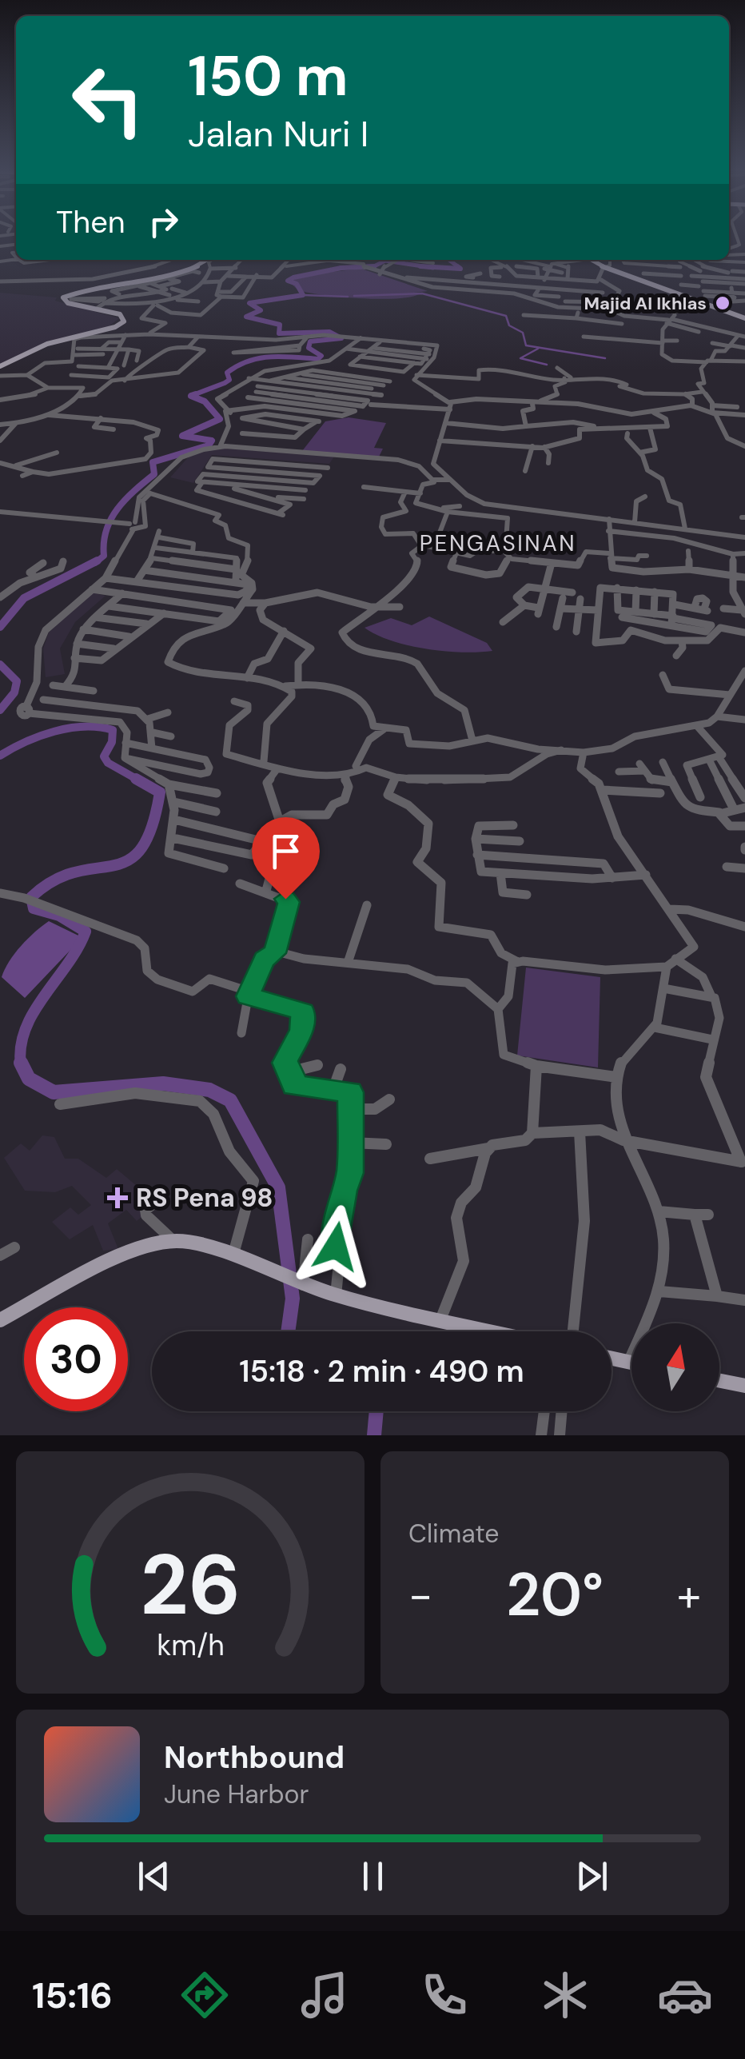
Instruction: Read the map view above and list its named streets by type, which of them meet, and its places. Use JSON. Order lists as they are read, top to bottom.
{
  "districts": ["PENGASINAN"],
  "places": {
    "other": ["Majid Al Ikhlas"],
    "health": ["RS Pena 98"]
  },
  "north": "top",
  "page": {
    "turn": ["150 m", "Jalan Nuri I"],
    "then": "Then",
    "limit": "30",
    "trip": "15:18 · 2 min · 490 m",
    "tile": "Climate",
    "heat": ["−", "20°", "+"],
    "song": ["Northbound", "June Harbor"],
    "tabs": "15:16",
    "gauge": ["26", "km/h"]
  }
}
